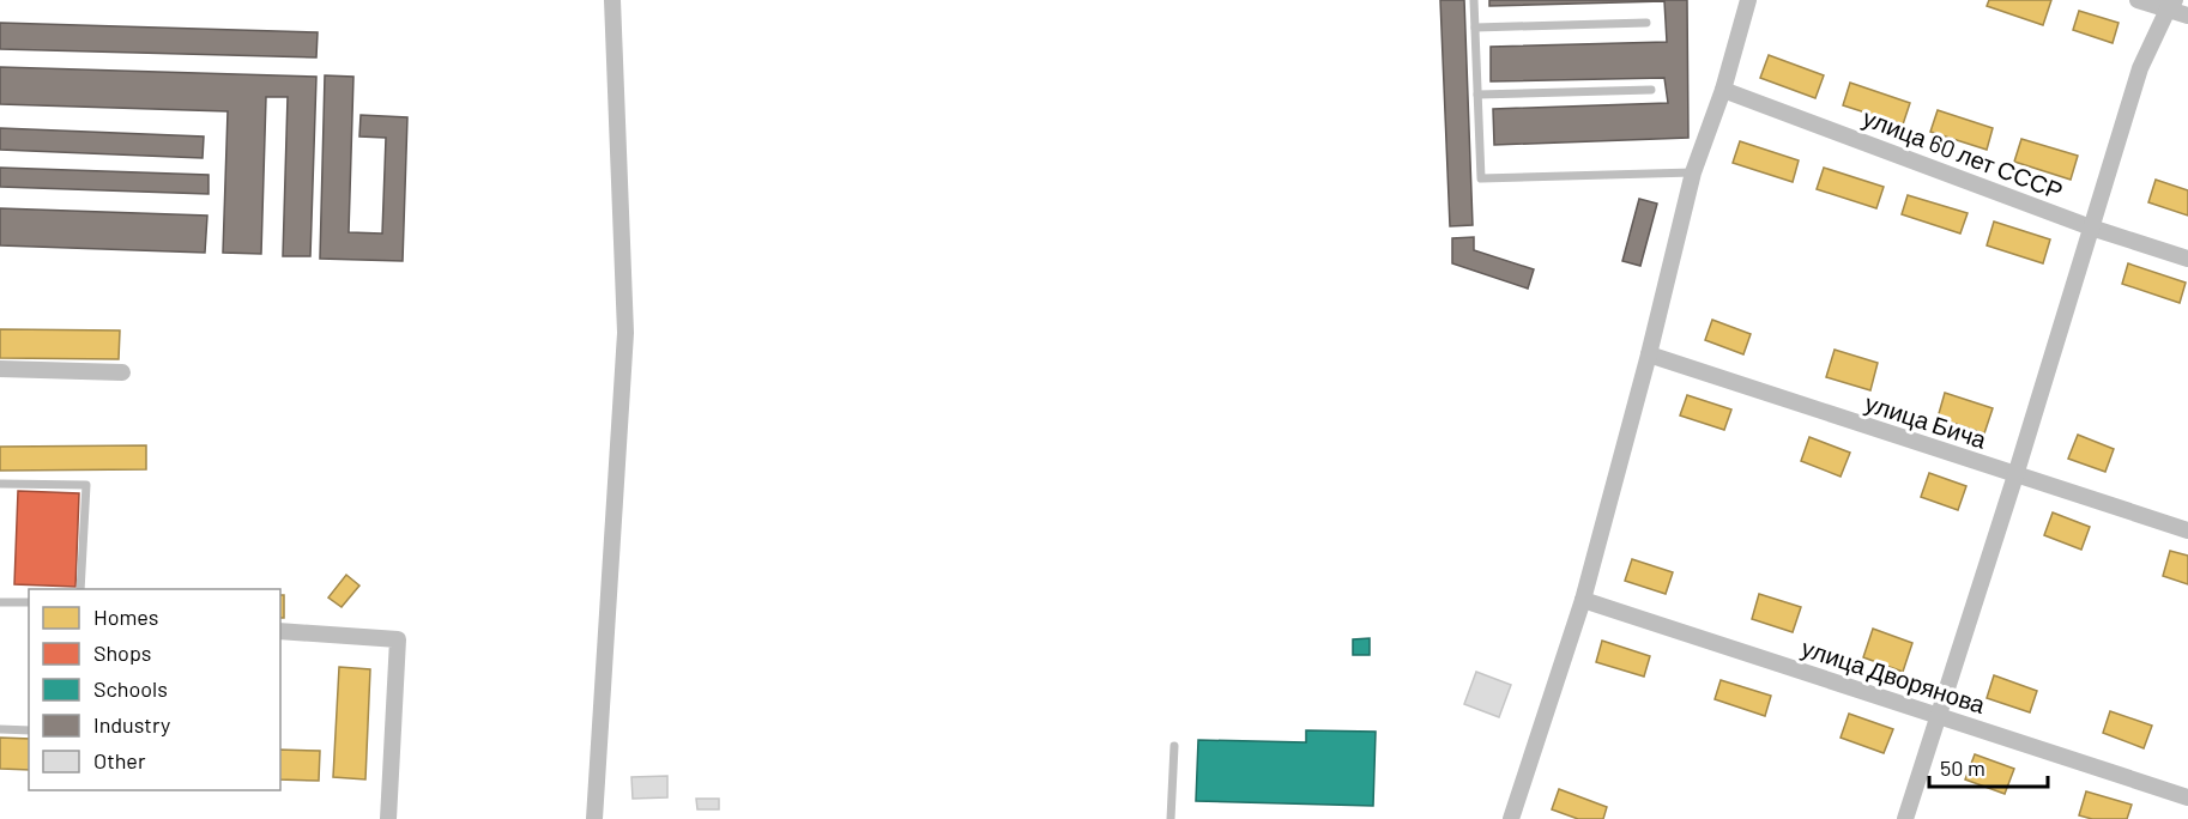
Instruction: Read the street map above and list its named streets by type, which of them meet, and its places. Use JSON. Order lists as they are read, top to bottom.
{
  "streets": {
    "street": ["улица 60 лет СССР", "улица Бича", "улица Дворянова"]
  },
  "legend": [
    "Homes",
    "Shops",
    "Schools",
    "Industry",
    "Other"
  ],
  "scale_bar": "50 m"
}
